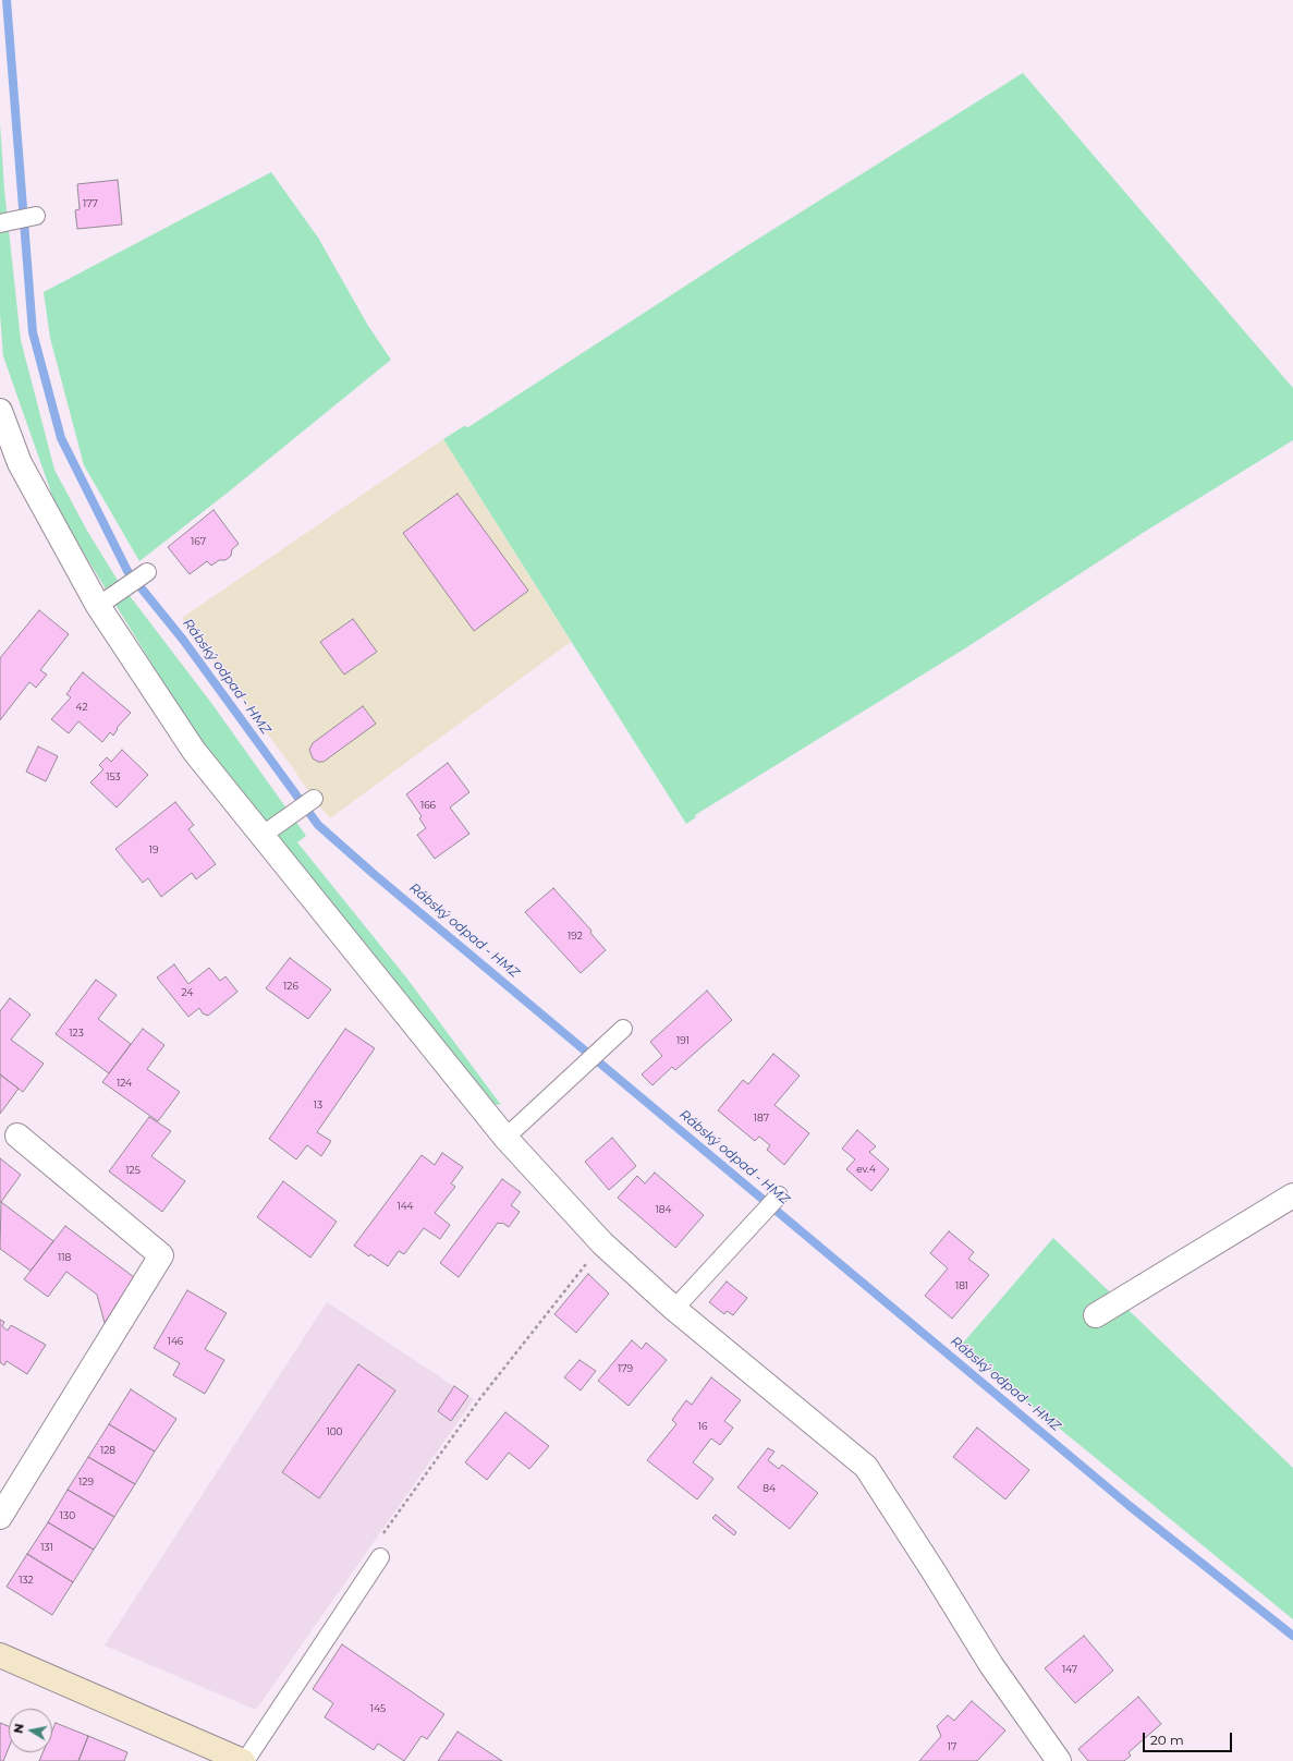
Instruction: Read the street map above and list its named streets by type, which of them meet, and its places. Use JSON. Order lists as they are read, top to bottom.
{
  "water": ["Rábský odpad - HMZ"],
  "house_numbers": [
    "177",
    "167",
    "42",
    "153",
    "166",
    "19",
    "192",
    "126",
    "24",
    "123",
    "191",
    "124",
    "13",
    "187",
    "ev.4",
    "125",
    "144",
    "184",
    "118",
    "181",
    "146",
    "179",
    "16",
    "100",
    "128",
    "129",
    "84",
    "130",
    "131",
    "132",
    "147",
    "145",
    "17"
  ],
  "scale_bar": "20 m",
  "north": "left"
}
